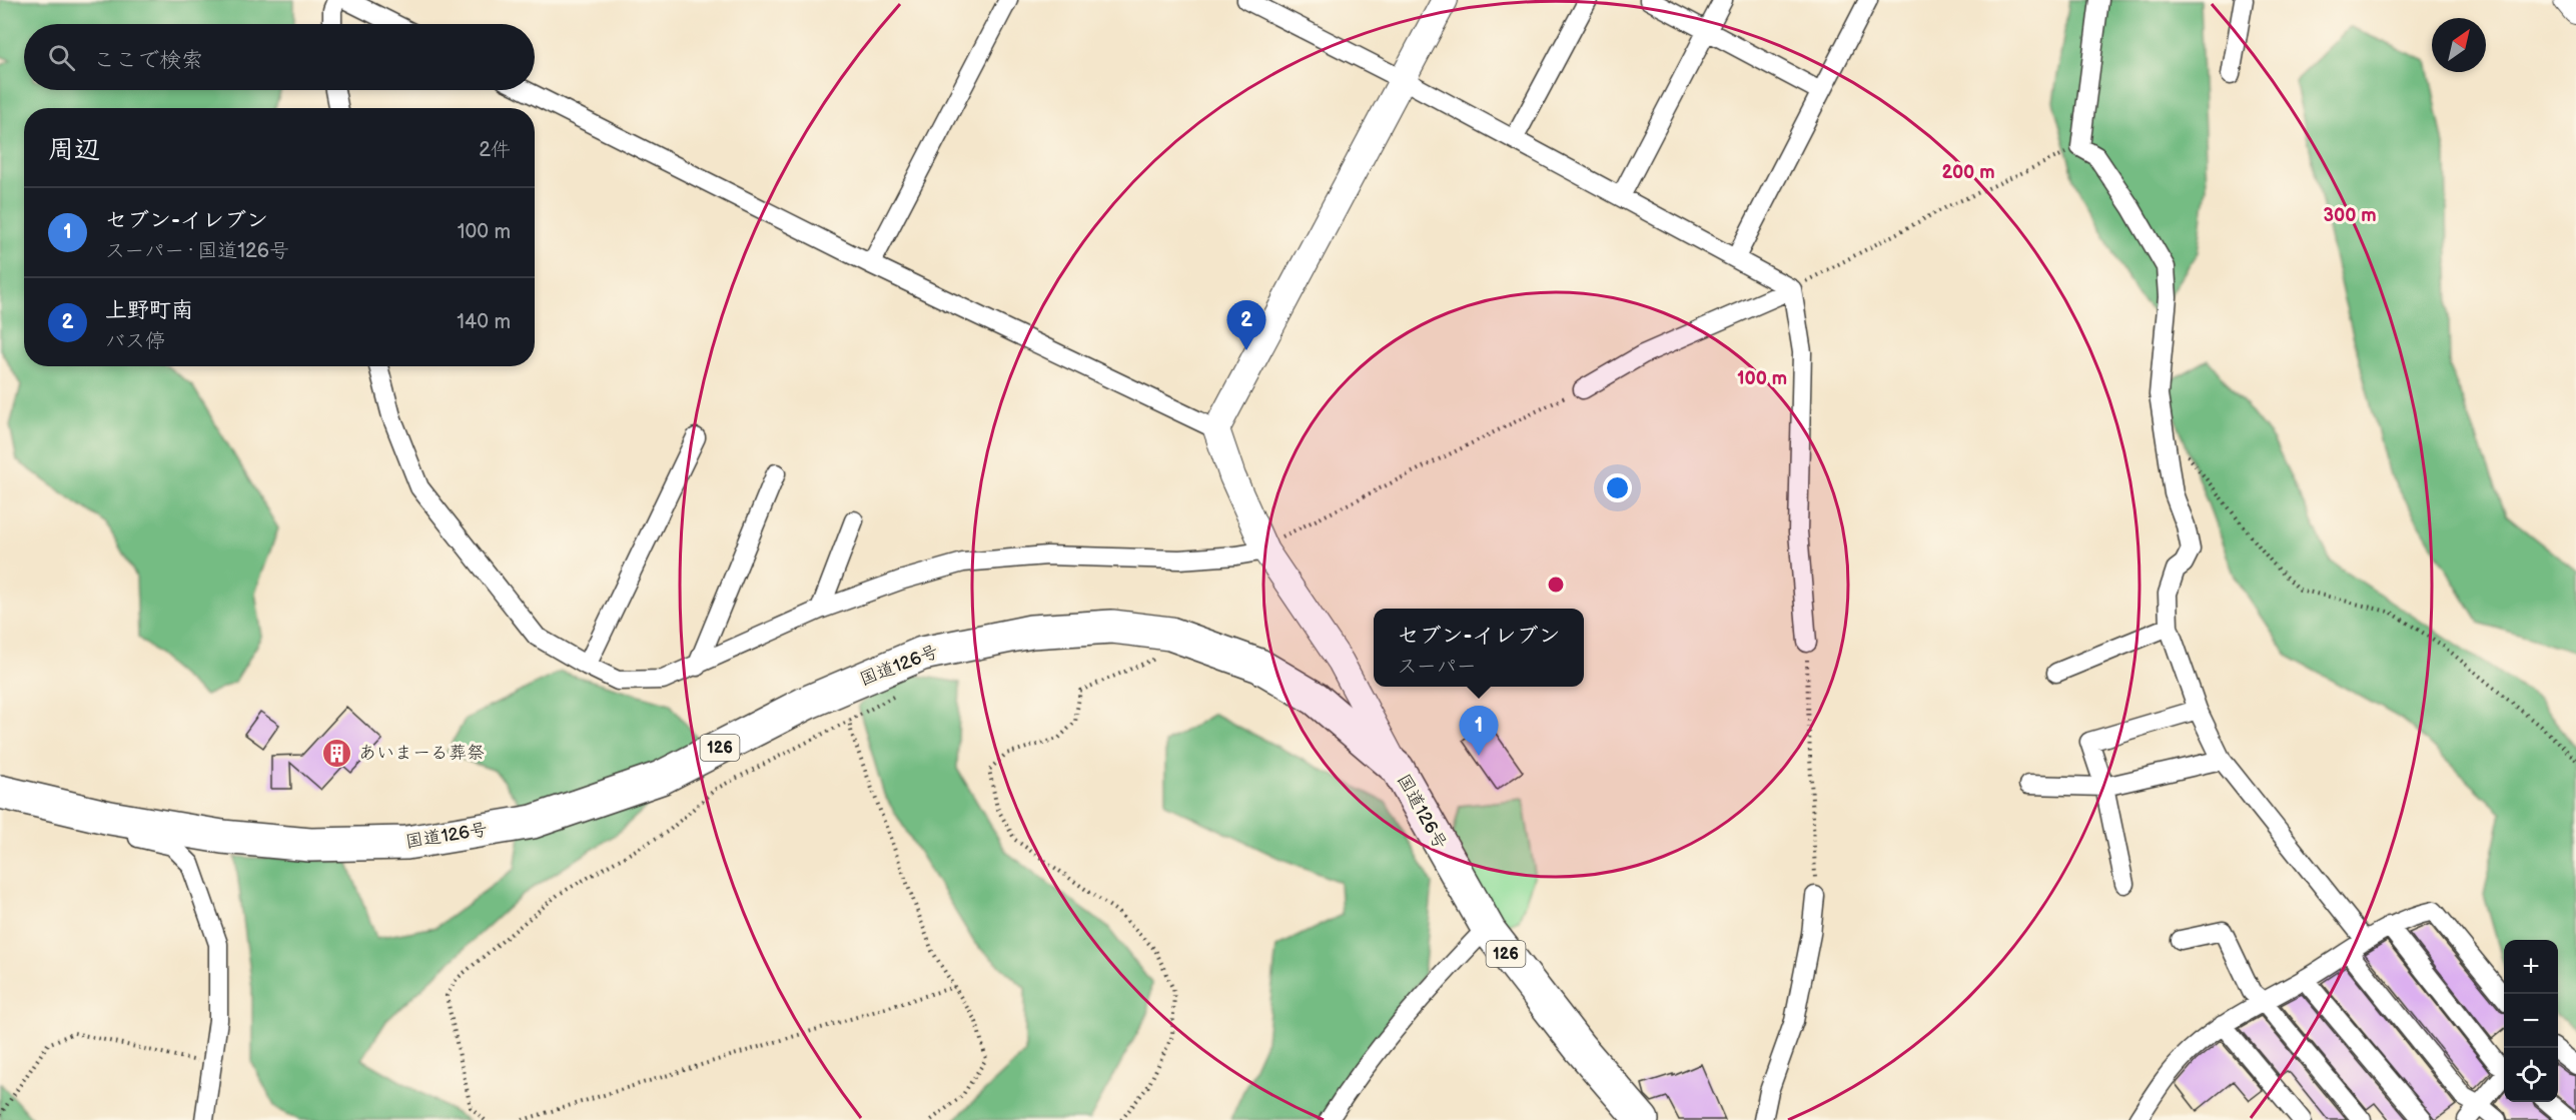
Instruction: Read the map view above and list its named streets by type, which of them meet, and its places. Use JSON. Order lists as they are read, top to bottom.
{
  "streets": {
    "highway": ["国道126号", "126"]
  },
  "places": {
    "building": ["あいまーる葬祭"]
  },
  "north": "top right",
  "page": {
    "search": "ここで検索",
    "heading": ["周辺", "2件"],
    "list": [
      {
        "mark": "1",
        "name": "セブン-イレブン",
        "note": "スーパー · 国道126号",
        "value": "100 m"
      },
      {
        "mark": "2",
        "name": "上野町南",
        "note": "バス停",
        "value": "140 m"
      }
    ],
    "pins": ["2", "1"],
    "popup": ["セブン-イレブン", "スーパー"],
    "map_buttons": ["+", "−"]
  },
  "rings": ["200 m", "300 m", "100 m"]
}
